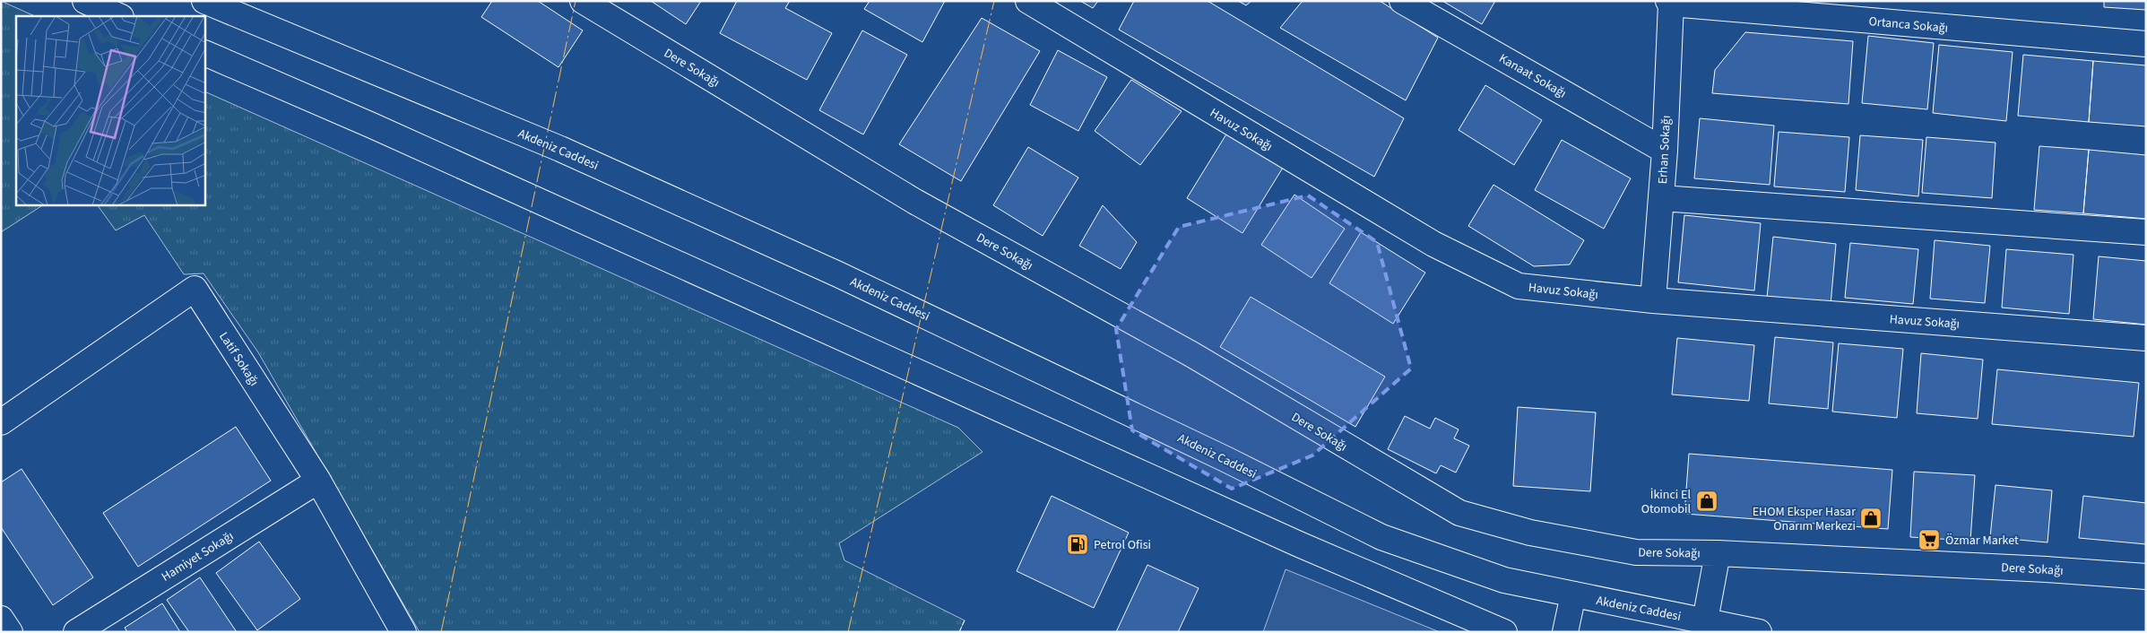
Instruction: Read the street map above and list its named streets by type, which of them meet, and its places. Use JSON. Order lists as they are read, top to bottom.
{
  "streets": {
    "street": [
      "Ortanca Sokağı",
      "Dere Sokağı",
      "Kanaat Sokağı",
      "Havuz Sokağı",
      "Akdeniz Caddesi",
      "Erhan Sokağı",
      "Latif Sokağı",
      "Hamiyet Sokağı"
    ]
  },
  "crossings": [
    ["Ortanca Sokağı", "Erhan Sokağı"],
    ["Kanaat Sokağı", "Erhan Sokağı"],
    ["Havuz Sokağı", "Erhan Sokağı"],
    ["Latif Sokağı", "Hamiyet Sokağı"]
  ],
  "places": {
    "shop": ["İkinci El Otomobil", "EHOM Eksper Hasar Onarım Merkezi"],
    "supermarket": ["Özmar Market"],
    "fuel station": ["Petrol Ofisi"]
  }
}
